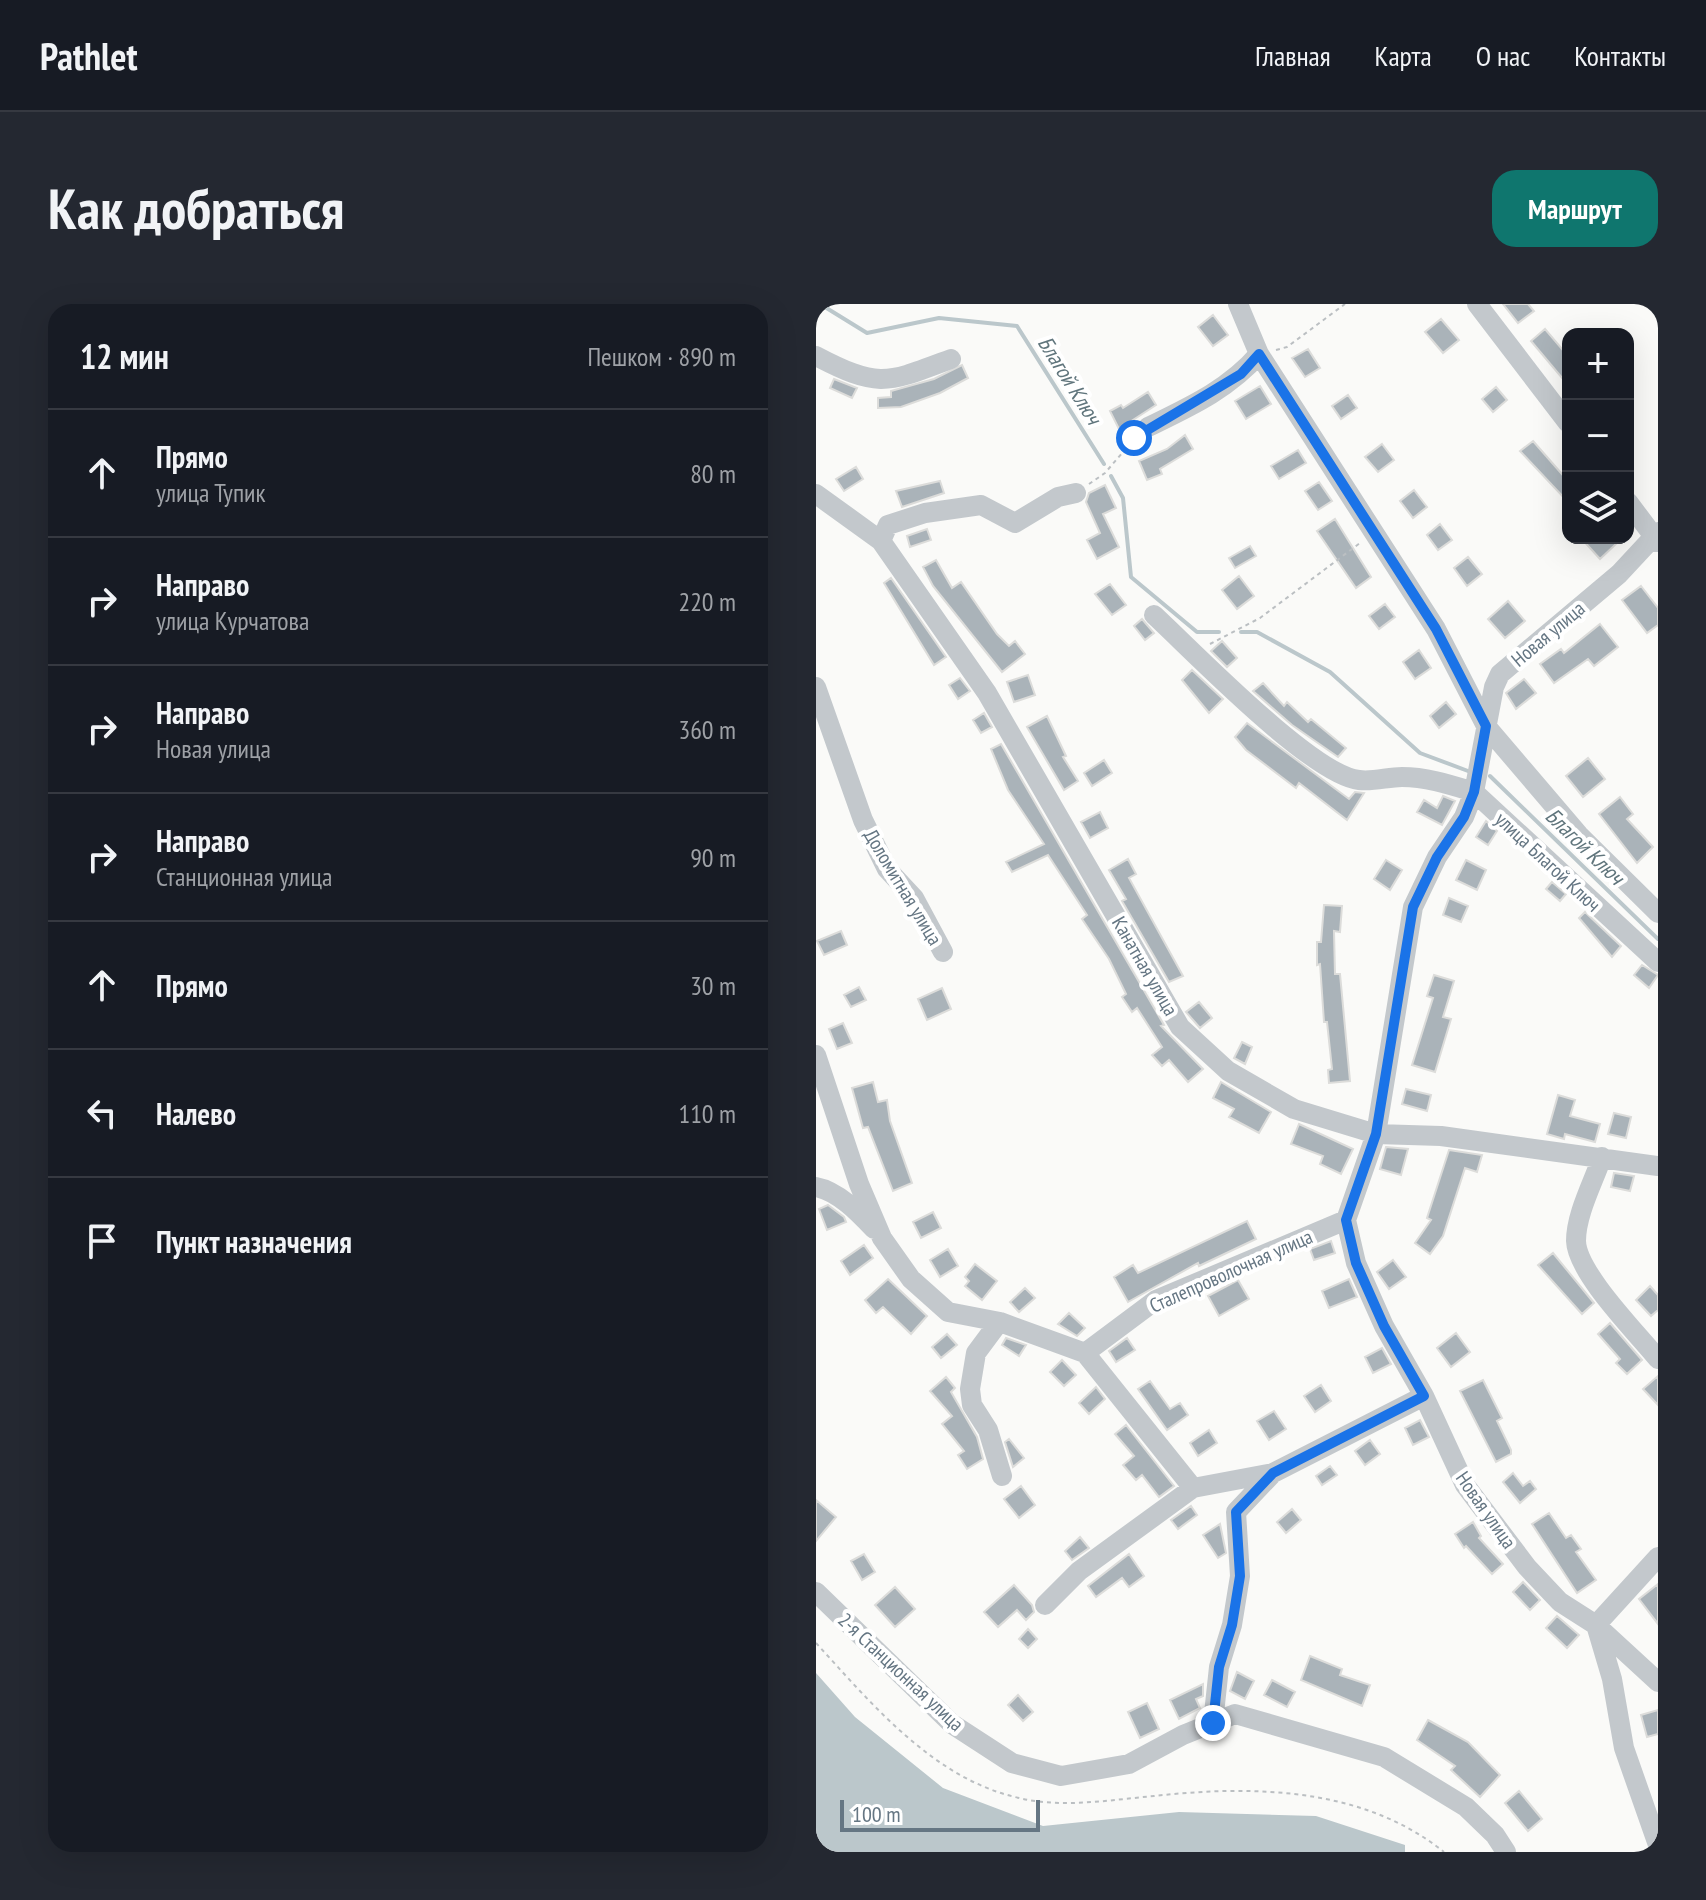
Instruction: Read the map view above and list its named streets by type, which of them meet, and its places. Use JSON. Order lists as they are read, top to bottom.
{
  "streets": {
    "street": [
      "Новая улица",
      "улица Благой Ключ",
      "Доломитная улица",
      "Канатная улица",
      "Сталепроволочная улица",
      "2-я Станционная улица"
    ]
  },
  "crossings": [
    ["Новая улица", "улица Благой Ключ"],
    ["Новая улица", "Канатная улица"],
    ["Новая улица", "Сталепроволочная улица"]
  ],
  "water": ["Благой Ключ"],
  "scale_bar": "100 m",
  "page": {
    "header": "Pathlet",
    "nav": [
      "Главная",
      "Карта",
      "О нас",
      "Контакты"
    ],
    "buttons": "Маршрут",
    "title": "Как добраться",
    "heading": ["12 мин", "Пешком · 890 m"],
    "map_buttons": ["+", "−"],
    "list": [
      ["Прямо", "улица Тупик", "80 m"],
      ["Направо", "улица Курчатова", "220 m"],
      ["Направо", "Новая улица", "360 m"],
      ["Направо", "Станционная улица", "90 m"],
      ["Прямо", "30 m"],
      ["Налево", "110 m"],
      "Пункт назначения"
    ],
    "scale": "100 m"
  }
}
